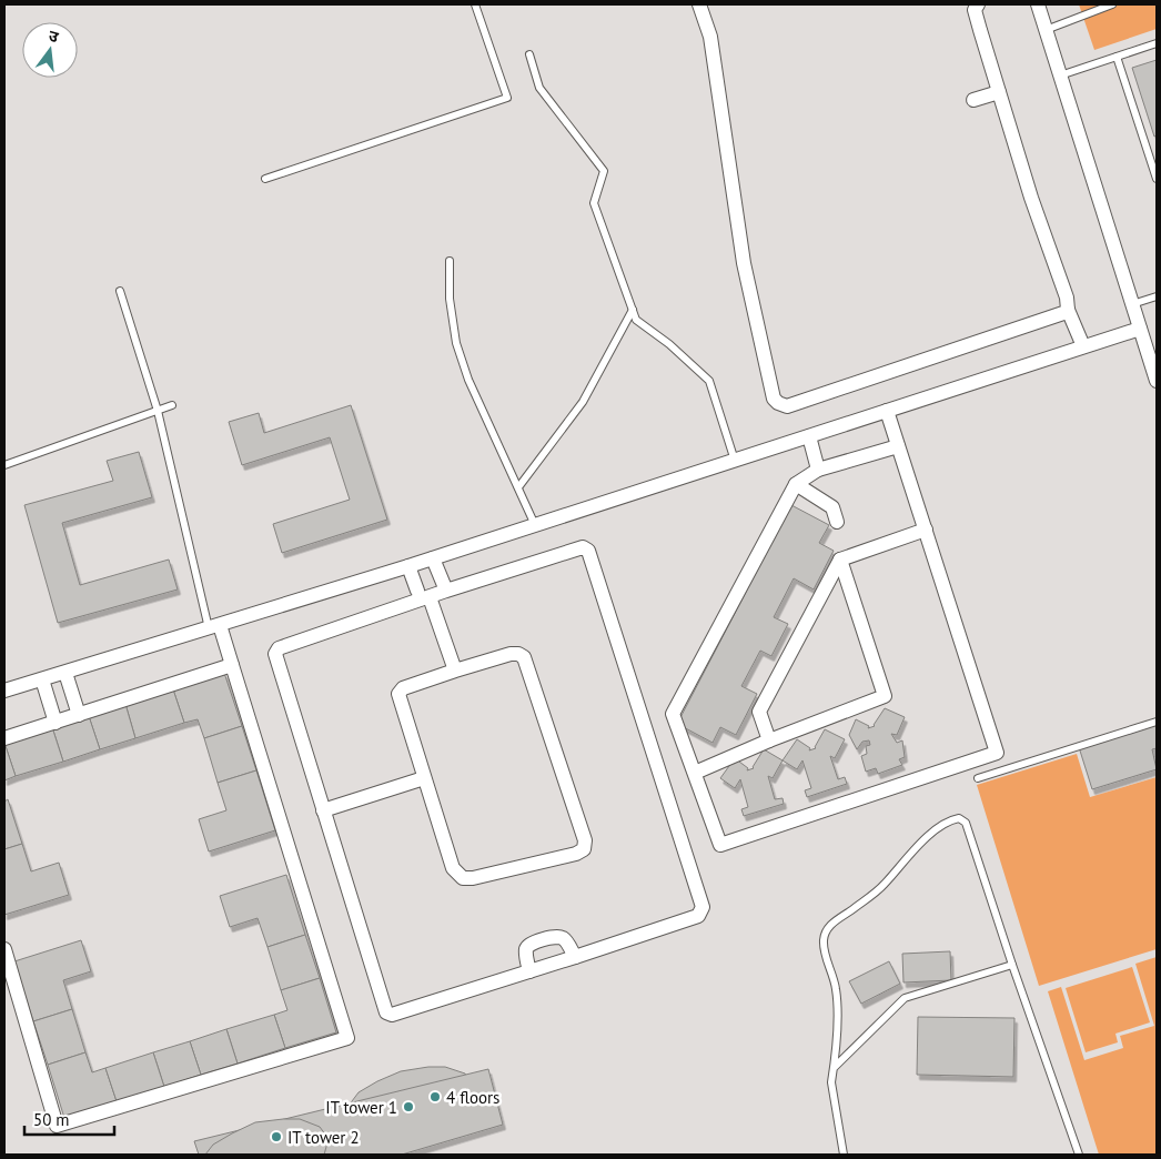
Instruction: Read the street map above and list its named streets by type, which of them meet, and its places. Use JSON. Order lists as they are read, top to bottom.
{
  "places": ["4 floors", "IT tower 1", "IT tower 2"],
  "scale_bar": "50 m",
  "north": "top"
}
